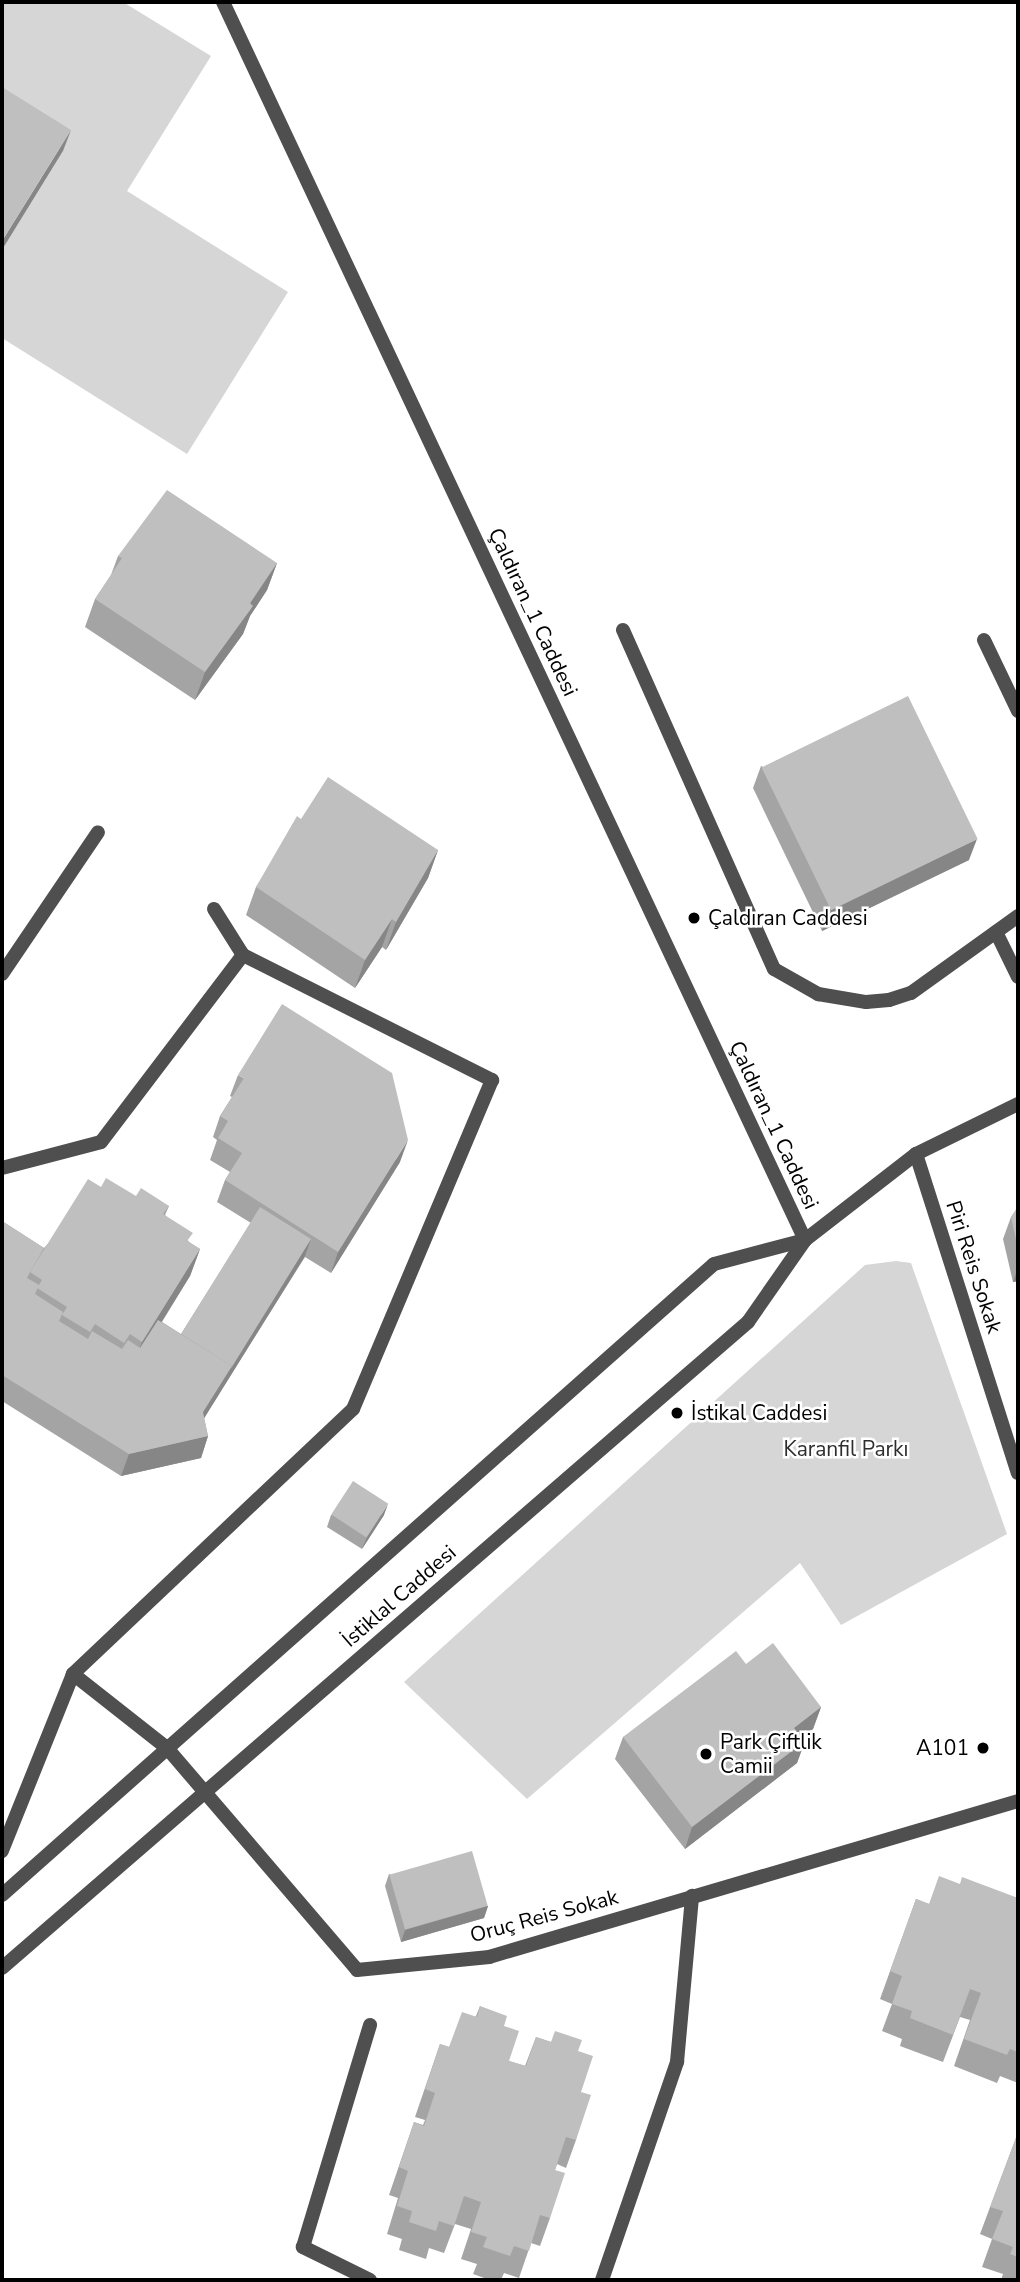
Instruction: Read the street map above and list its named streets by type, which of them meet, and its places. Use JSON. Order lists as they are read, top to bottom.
{
  "streets": {
    "street": [
      "Çaldıran_1 Caddesi",
      "Piri Reis Sokak",
      "İstiklal Caddesi",
      "Oruç Reis Sokak"
    ]
  },
  "crossings": [
    ["Çaldıran_1 Caddesi", "İstiklal Caddesi"],
    ["Piri Reis Sokak", "İstiklal Caddesi"],
    ["İstiklal Caddesi", "Oruç Reis Sokak"]
  ],
  "parks": ["Karanfil Parkı"],
  "places": [
    "Çaldıran Caddesi",
    "İstikal Caddesi",
    "A101",
    "Park Çiftlik Camii"
  ]
}
